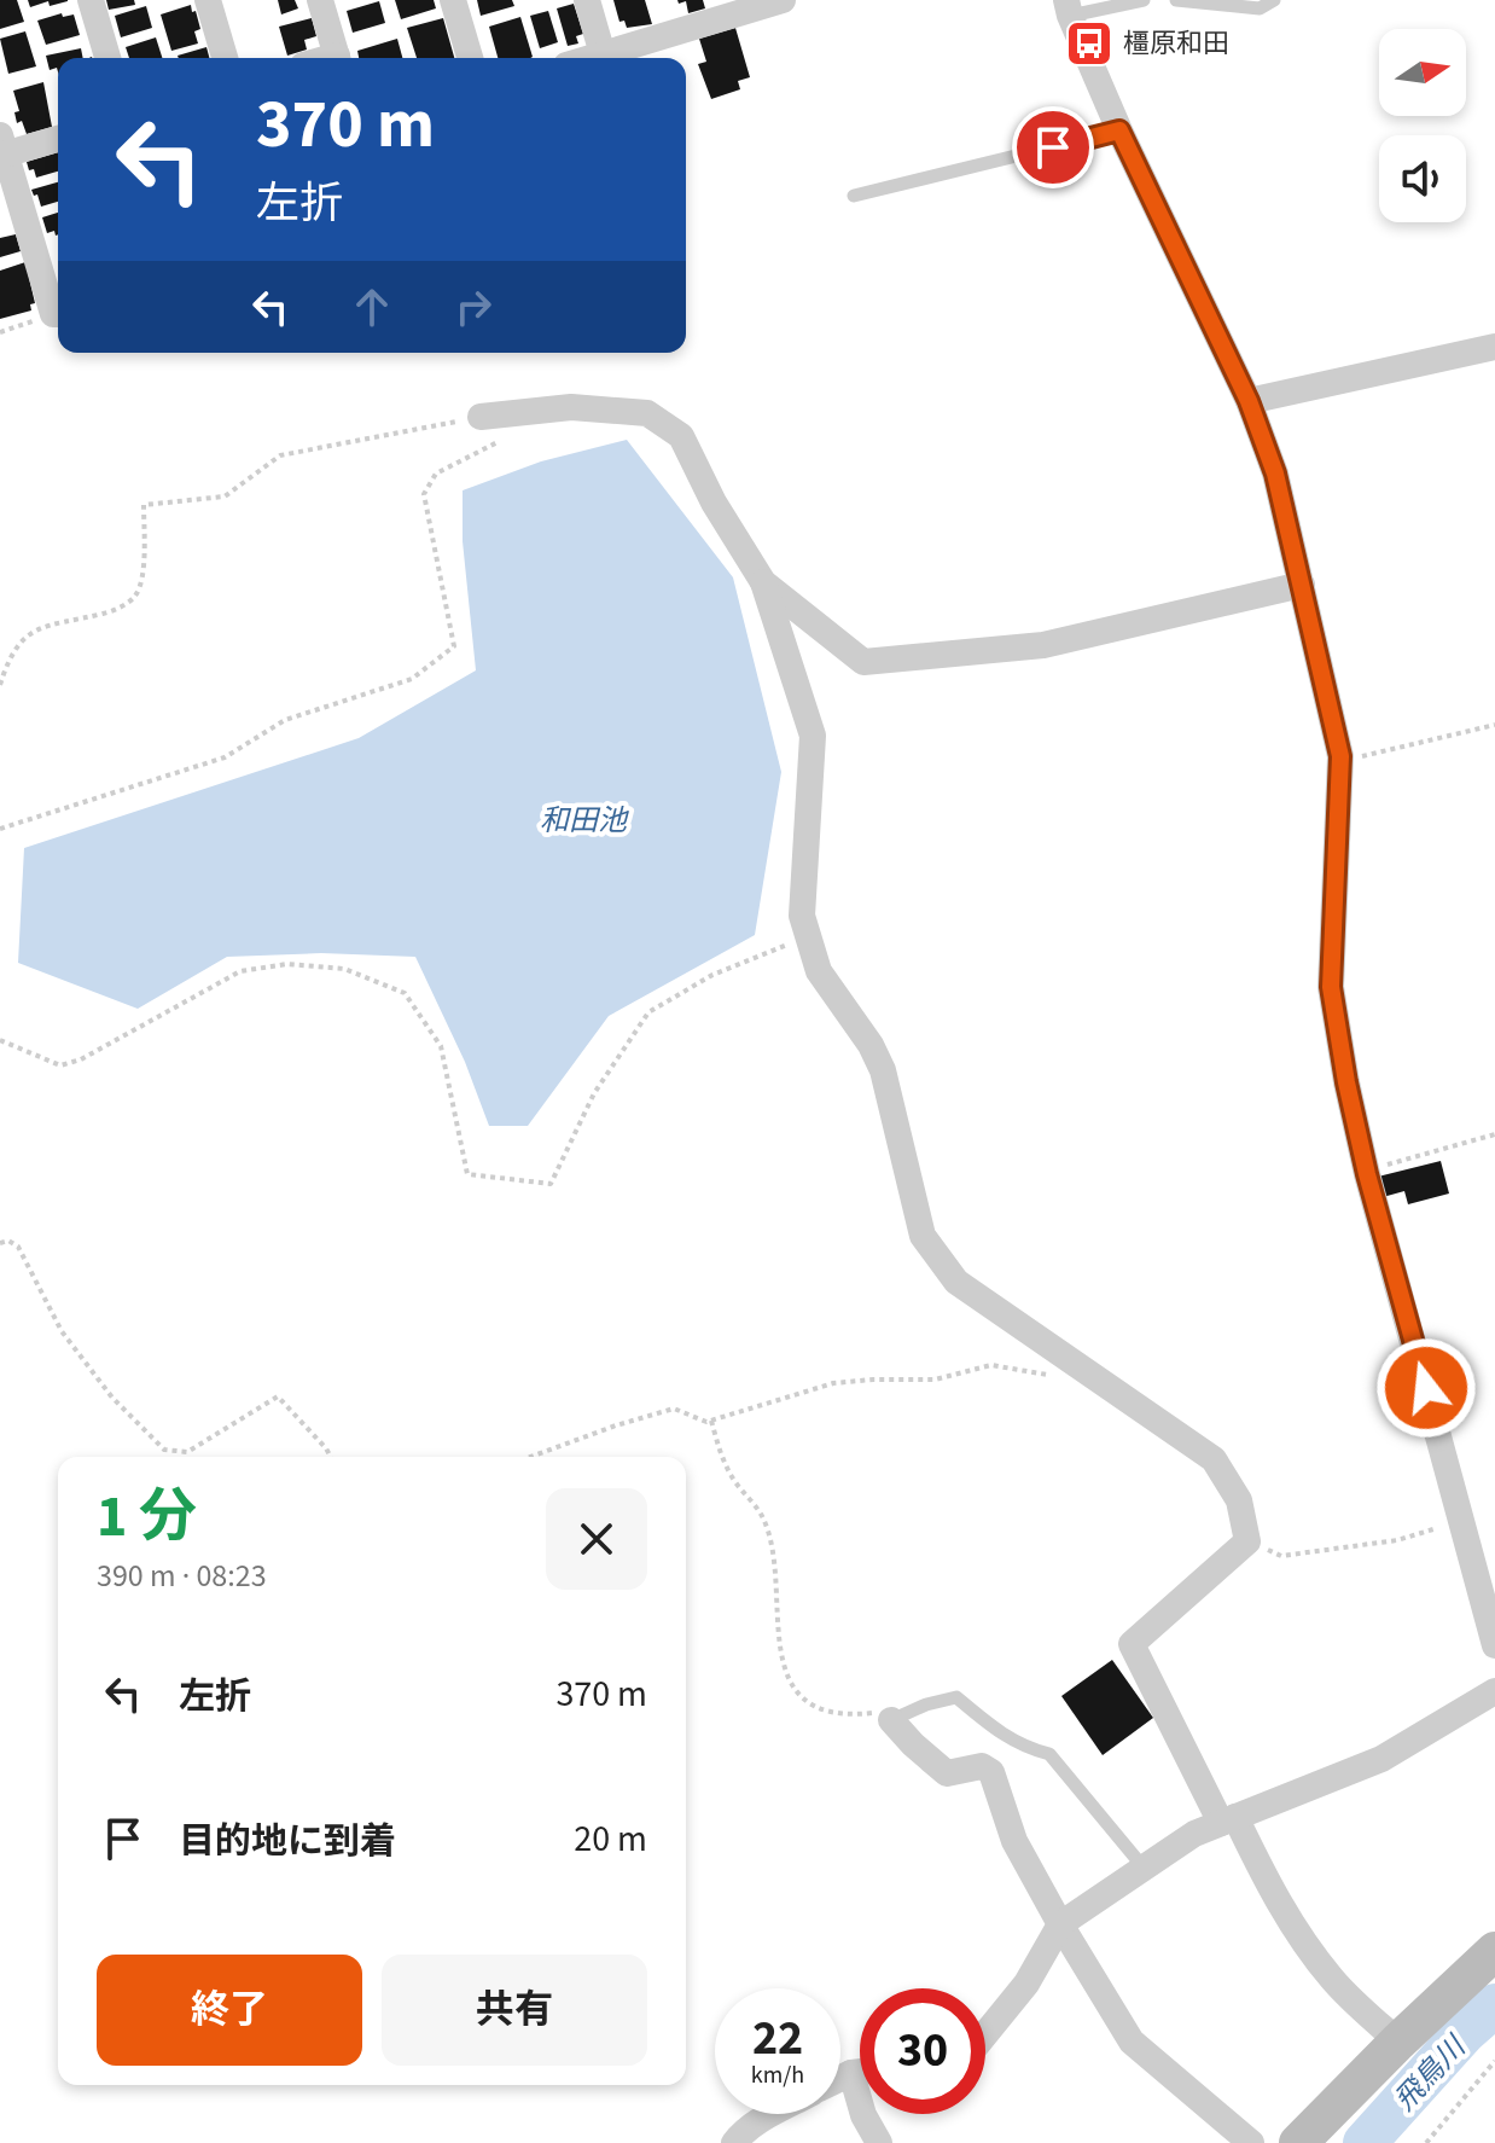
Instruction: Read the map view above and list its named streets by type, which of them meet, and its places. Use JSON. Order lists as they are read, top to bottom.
{
  "water": ["和田池", "飛鳥川"],
  "places": {
    "bus stop": ["橿原和田"]
  },
  "north": "right",
  "page": {
    "turn": ["370 m", "左折"],
    "heading": ["1 分", "390 m · 08:23"],
    "list": [
      {
        "name": "左折",
        "value": "370 m"
      },
      {
        "name": "目的地に到着",
        "value": "20 m"
      }
    ],
    "buttons": ["終了", "共有"],
    "speed": "22 km/h",
    "limit": "30"
  }
}
